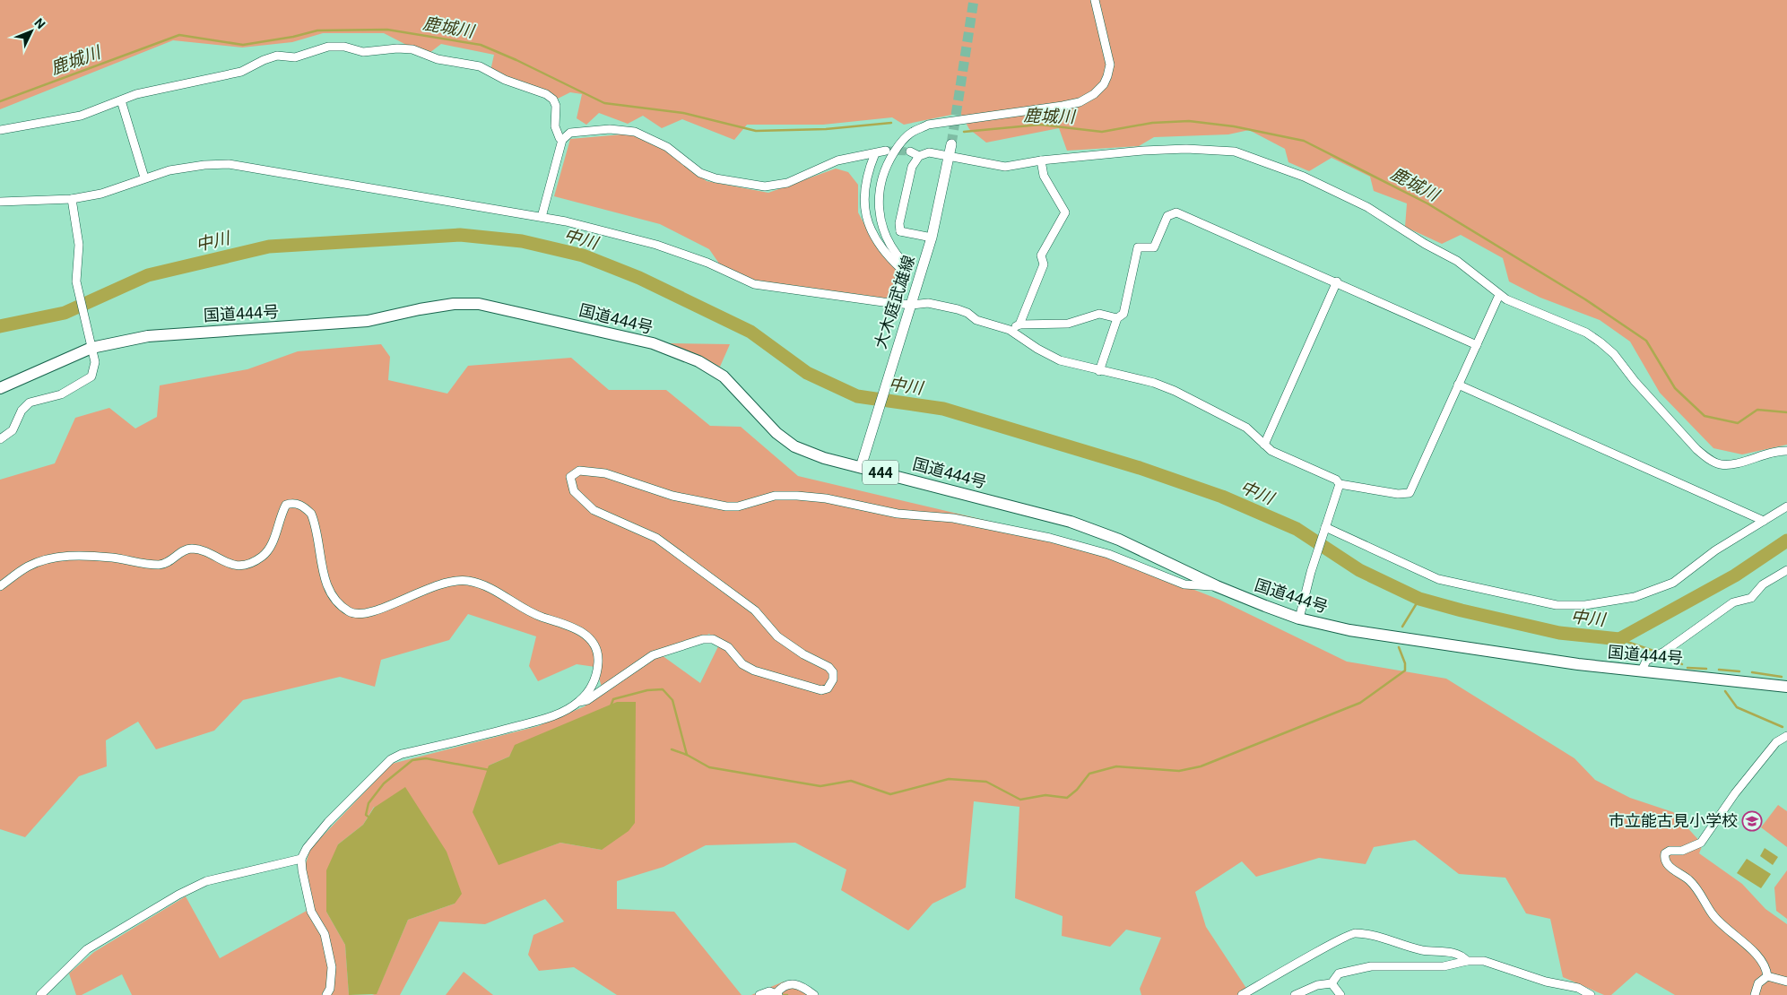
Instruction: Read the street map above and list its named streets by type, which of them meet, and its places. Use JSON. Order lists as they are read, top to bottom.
{
  "streets": {
    "highway": ["国道444号", "444"],
    "main road": ["大木庭武雄線"]
  },
  "crossings": [
    ["大木庭武雄線", "国道444号"]
  ],
  "water": ["鹿城川", "中川"],
  "places": {
    "school or university": ["市立能古見小学校"]
  },
  "north": "top right"
}
